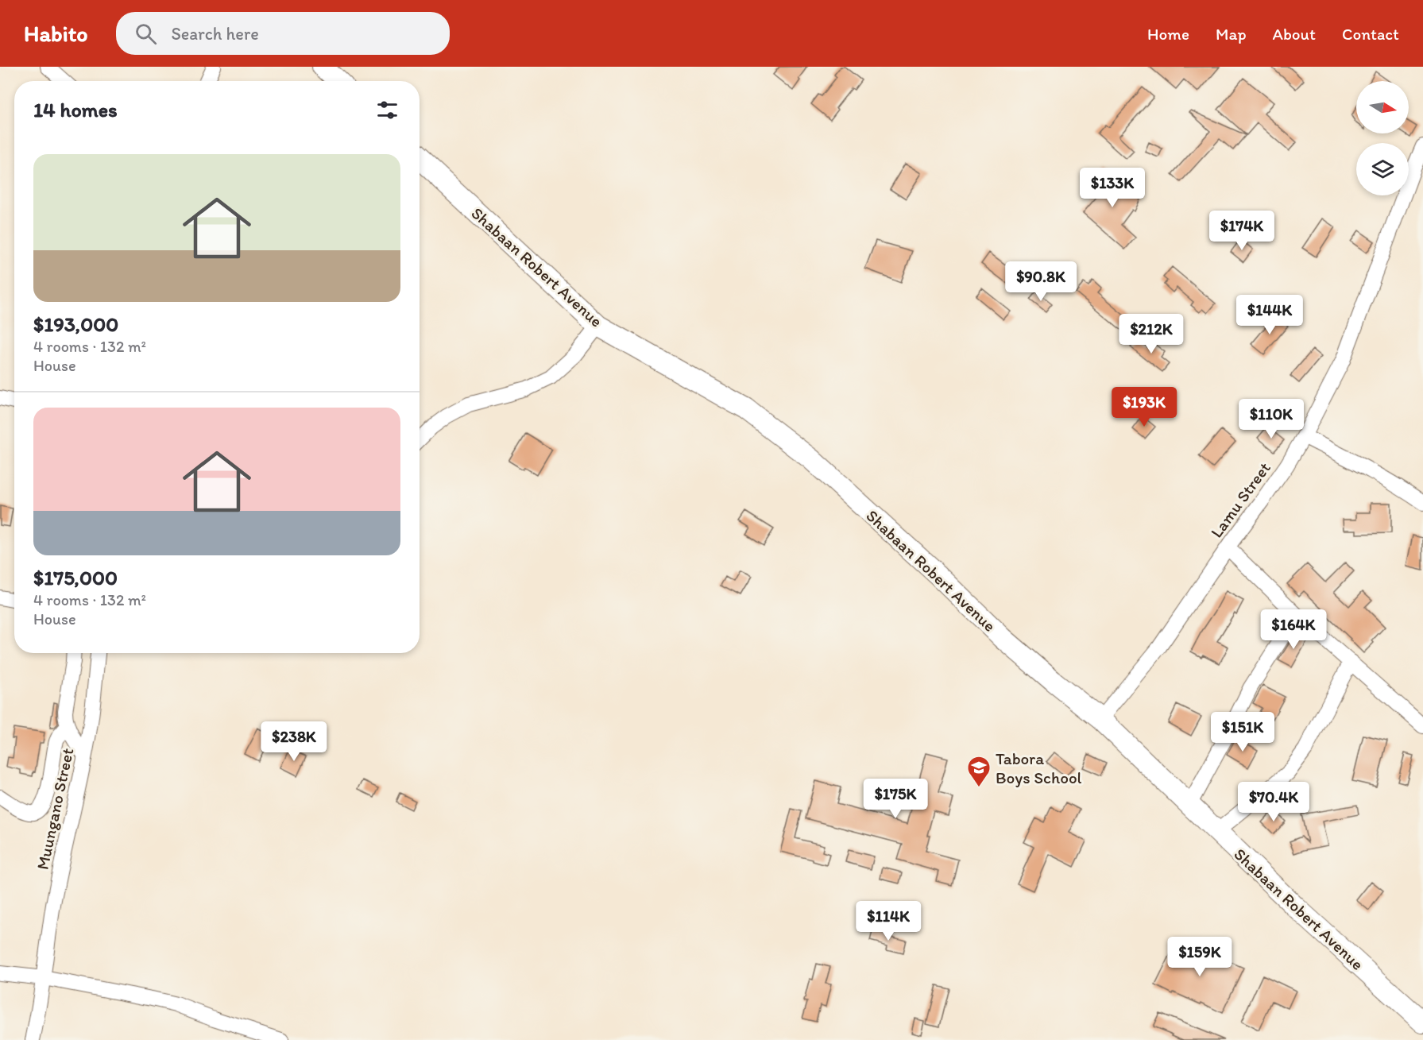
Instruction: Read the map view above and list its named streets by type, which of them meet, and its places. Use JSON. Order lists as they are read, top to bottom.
{
  "streets": {
    "street": ["Shabaan Robert Avenue", "Lamu Street", "Muungano Street"]
  },
  "crossings": [
    ["Shabaan Robert Avenue", "Lamu Street"]
  ],
  "places": {
    "school or university": ["Tabora Boys School"]
  },
  "north": "right",
  "page": {
    "header": "Habito",
    "search": "Search here",
    "nav": [
      "Home",
      "Map",
      "About",
      "Contact"
    ],
    "heading": "14 homes",
    "list": [
      {
        "name": "$193,000",
        "note": "4 rooms · 132 m² · House"
      },
      {
        "name": "$175,000",
        "note": "4 rooms · 132 m² · House"
      }
    ],
    "price": [
      "$133K",
      "$174K",
      "$90.8K",
      "$144K",
      "$212K",
      "$193K",
      "$110K",
      "$164K",
      "$151K",
      "$238K",
      "$175K",
      "$70.4K",
      "$114K",
      "$159K"
    ]
  }
}
